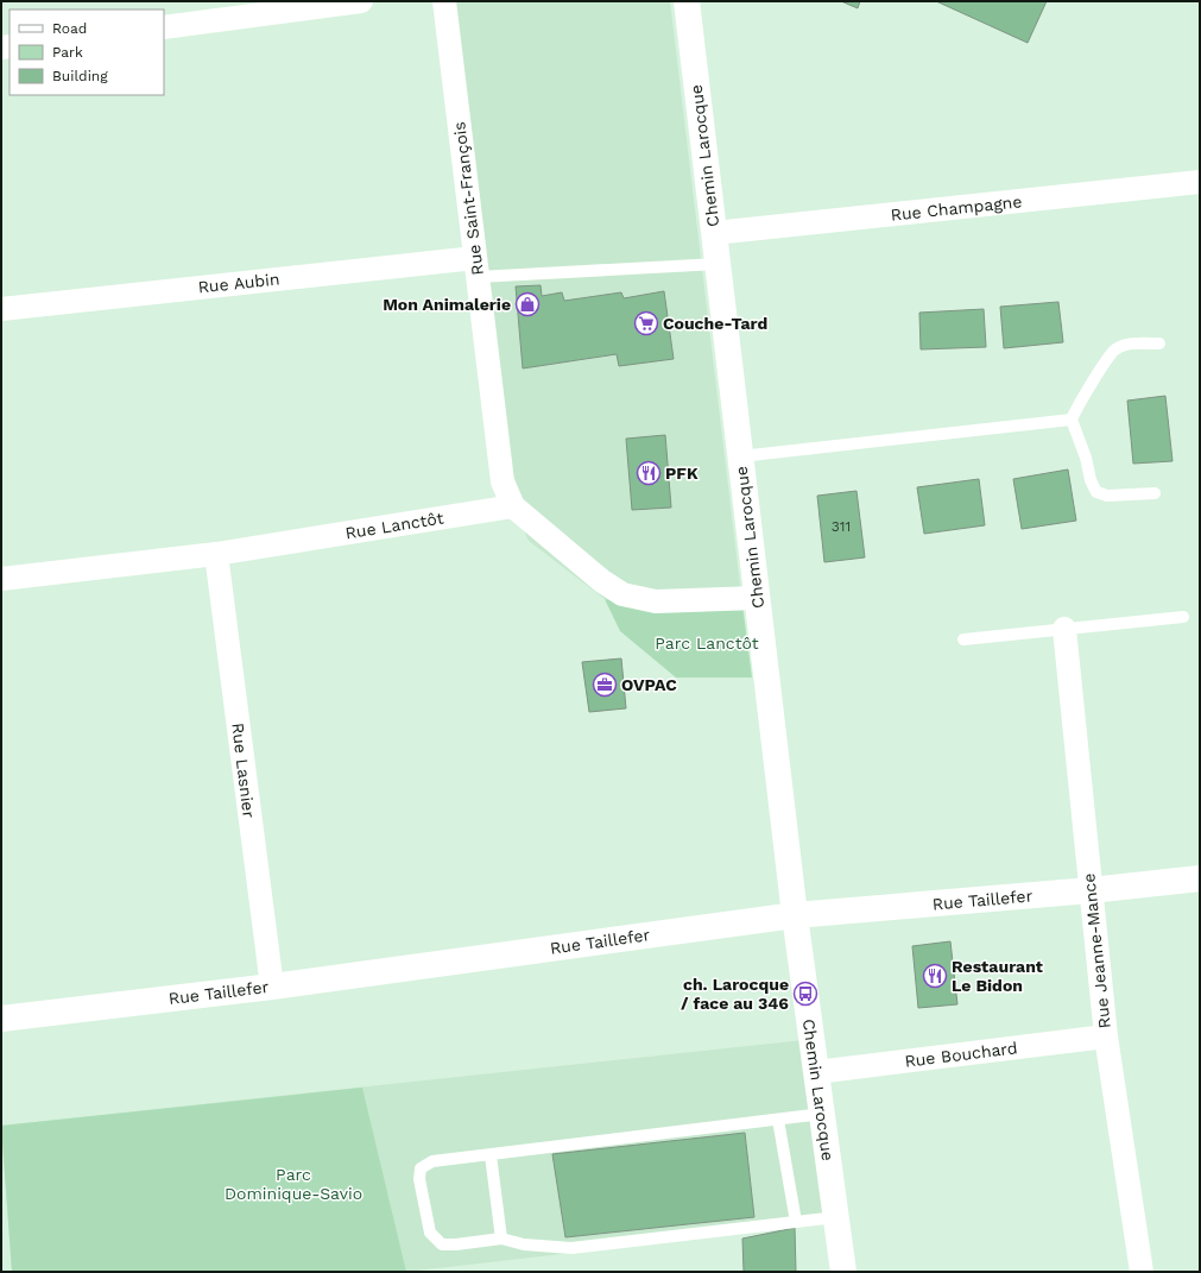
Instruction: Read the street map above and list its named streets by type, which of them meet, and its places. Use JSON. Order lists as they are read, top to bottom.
{
  "streets": {
    "main road": ["Chemin Larocque", "Rue Taillefer"],
    "street": [
      "Rue Saint-François",
      "Rue Champagne",
      "Rue Aubin",
      "Rue Lanctôt",
      "Rue Lasnier",
      "Rue Jeanne-Mance",
      "Rue Bouchard"
    ]
  },
  "crossings": [
    ["Chemin Larocque", "Rue Champagne"],
    ["Chemin Larocque", "Rue Taillefer"],
    ["Chemin Larocque", "Rue Bouchard"],
    ["Rue Saint-François", "Rue Aubin"],
    ["Rue Saint-François", "Rue Lanctôt"],
    ["Rue Lanctôt", "Rue Lasnier"],
    ["Rue Lasnier", "Rue Taillefer"],
    ["Rue Taillefer", "Rue Jeanne-Mance"],
    ["Rue Jeanne-Mance", "Rue Bouchard"]
  ],
  "parks": ["Parc Lanctôt", "Parc Dominique-Savio"],
  "places": {
    "shop": ["Mon Animalerie"],
    "supermarket": ["Couche-Tard"],
    "restaurant": ["PFK", "Restaurant Le Bidon"],
    "office": ["OVPAC"],
    "bus stop": ["ch. Larocque / face au 346"]
  },
  "house_numbers": ["311"],
  "legend": ["Road", "Park", "Building"]
}
